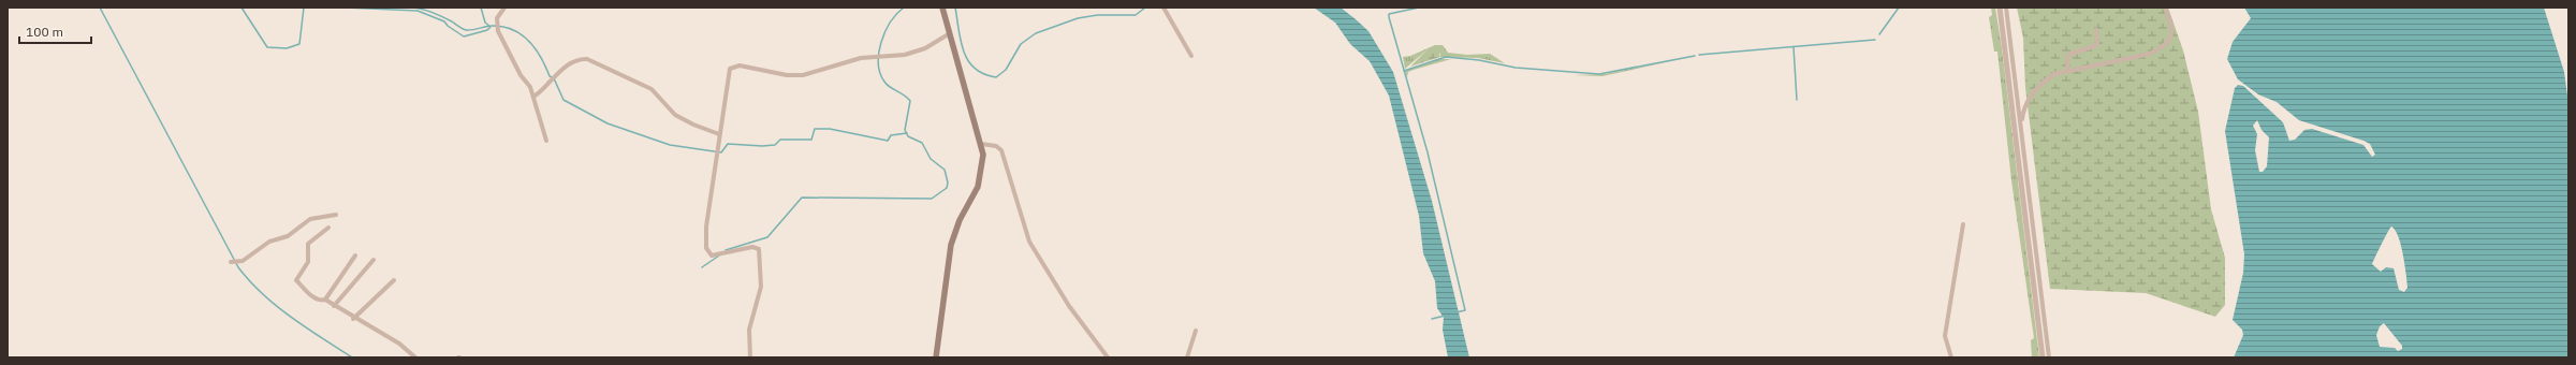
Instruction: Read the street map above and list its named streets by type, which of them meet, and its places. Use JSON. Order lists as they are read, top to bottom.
{
  "scale_bar": "100 m"
}
